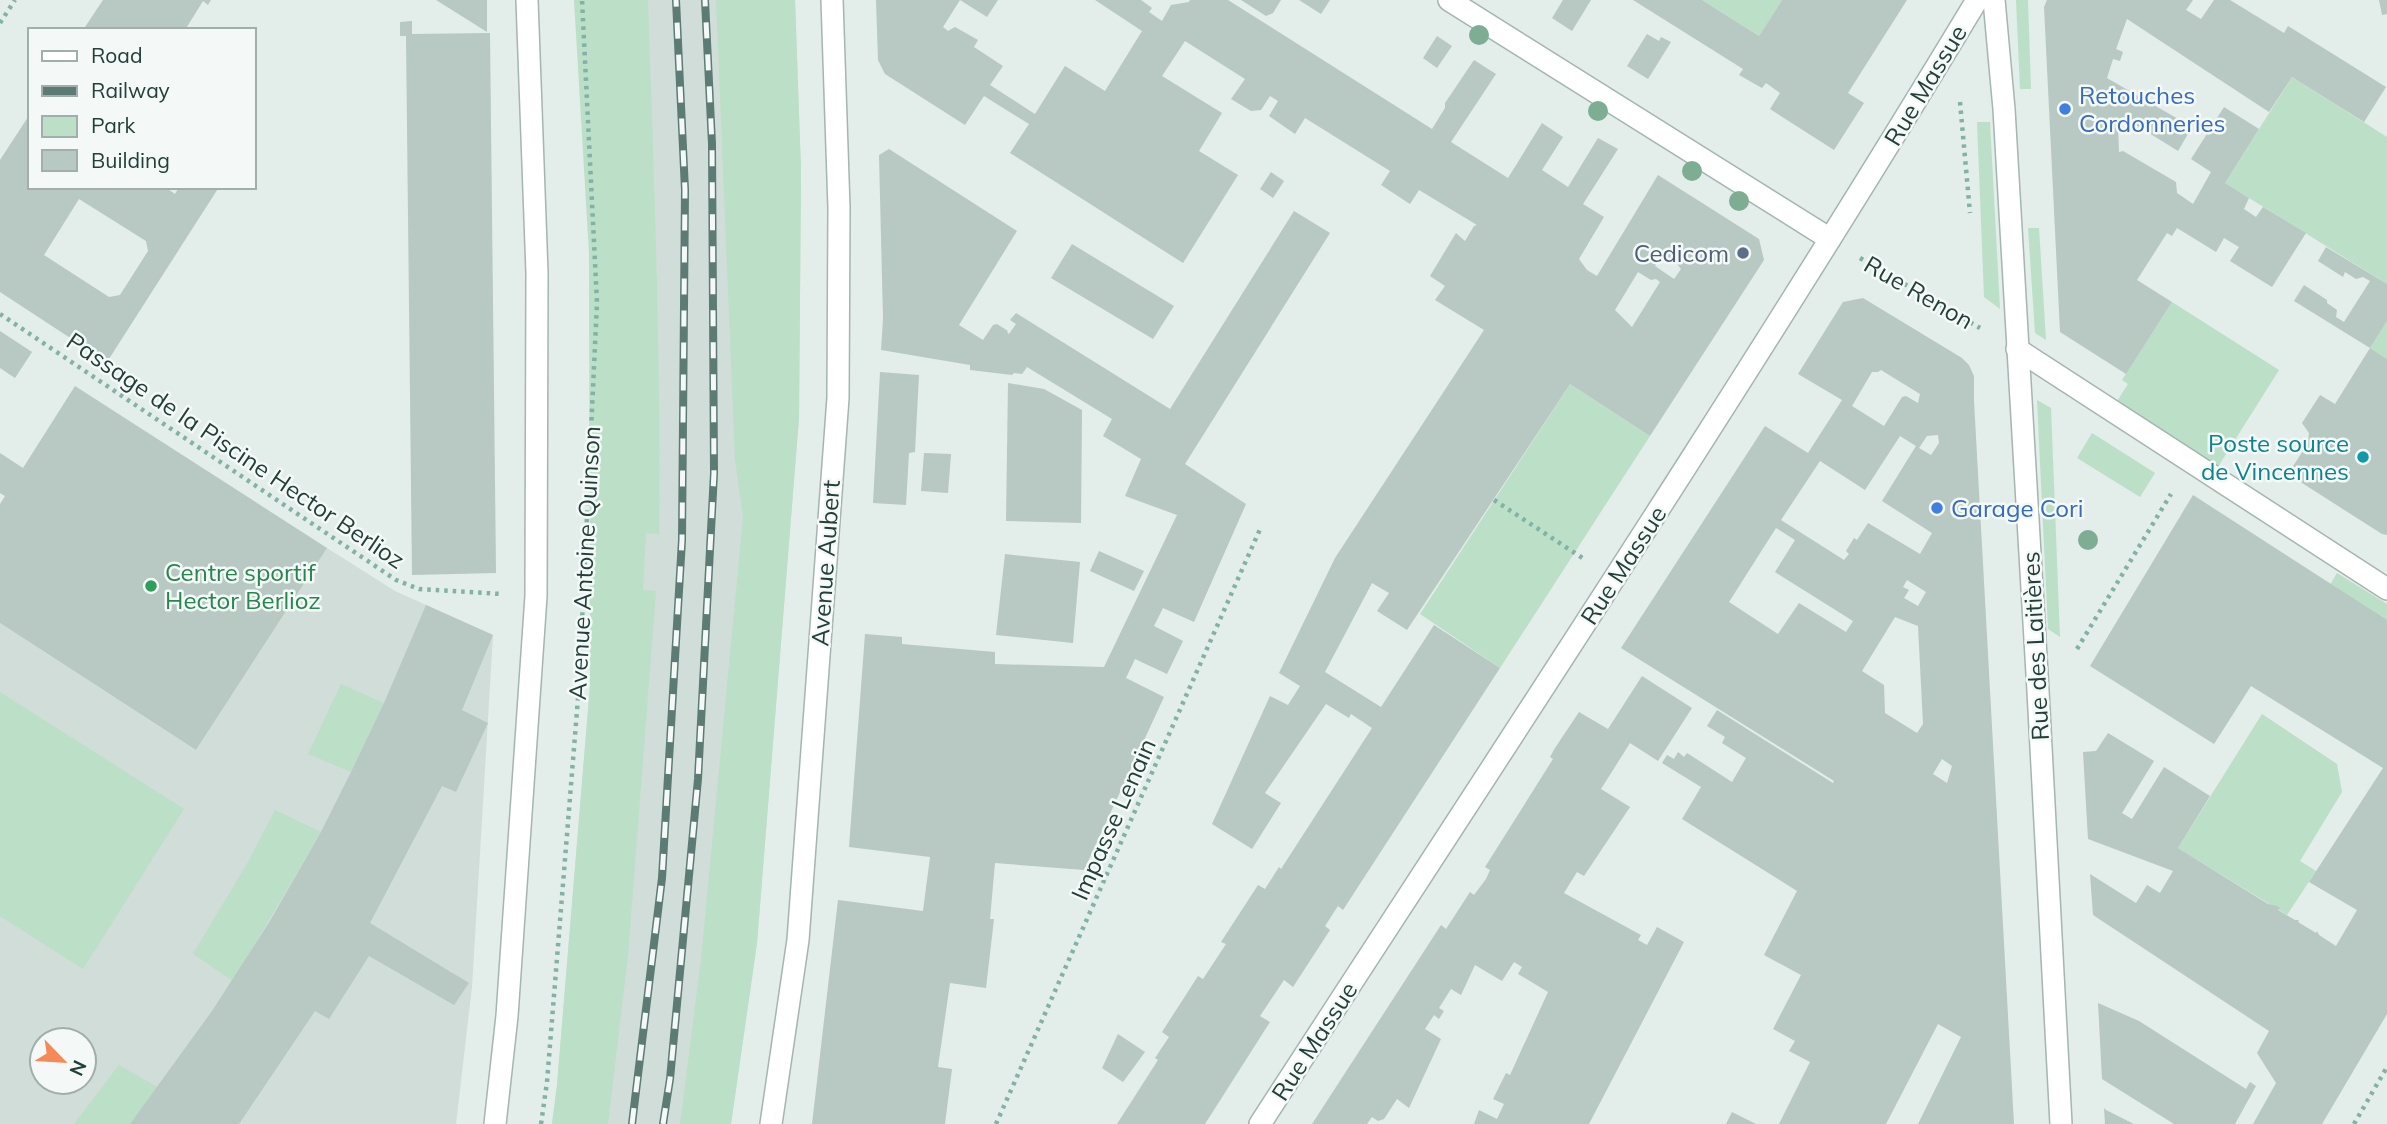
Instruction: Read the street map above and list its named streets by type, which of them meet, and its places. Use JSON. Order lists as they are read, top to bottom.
{
  "streets": {
    "street": [
      "Rue Massue",
      "Avenue Antoine Quinson",
      "Avenue Aubert",
      "Rue des Laitières"
    ],
    "path": ["Rue Renon", "Passage de la Piscine Hector Berlioz", "Impasse Lenain"]
  },
  "crossings": [
    ["Rue Massue", "Rue Renon"],
    ["Rue Renon", "Rue des Laitières"]
  ],
  "places": [
    "Retouches Cordonneries",
    "Cedicom",
    "Poste source de Vincennes",
    "Garage Cori",
    "Centre sportif Hector Berlioz"
  ],
  "legend": [
    "Road",
    "Railway",
    "Park",
    "Building"
  ],
  "north": "bottom right"
}
